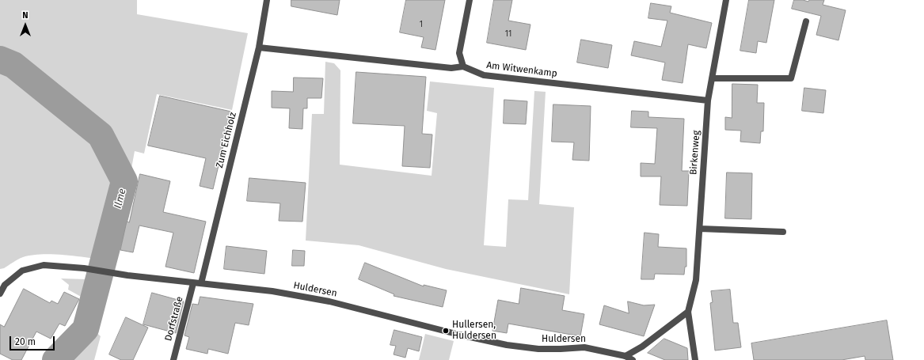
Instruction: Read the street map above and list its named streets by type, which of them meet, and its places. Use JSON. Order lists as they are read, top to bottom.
{
  "streets": {
    "street": [
      "Am Witwenkamp",
      "Zum Eichholz",
      "Birkenweg",
      "Huldersen",
      "Dorfstraße"
    ]
  },
  "crossings": [
    ["Am Witwenkamp", "Zum Eichholz"],
    ["Am Witwenkamp", "Birkenweg"],
    ["Zum Eichholz", "Huldersen"],
    ["Huldersen", "Dorfstraße"]
  ],
  "water": ["Ilme"],
  "places": ["Hullersen, Huldersen"],
  "house_numbers": ["1", "11"],
  "scale_bar": "20 m",
  "north": "top"
}
